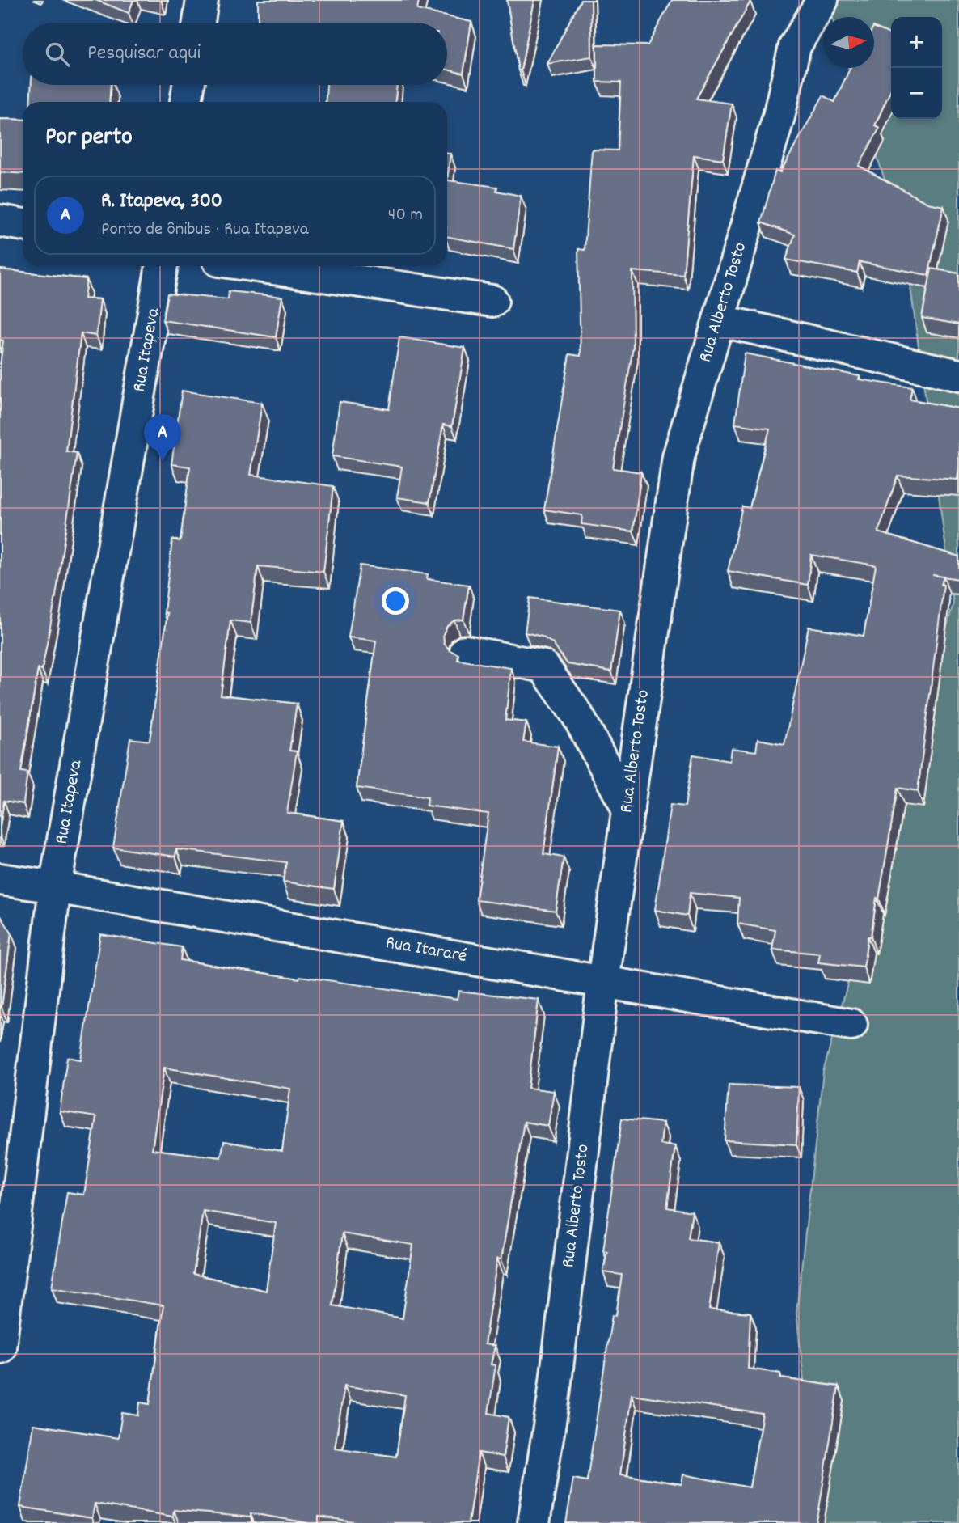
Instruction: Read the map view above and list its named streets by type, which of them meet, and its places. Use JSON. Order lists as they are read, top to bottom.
{
  "streets": {
    "street": ["Rua Alberto Tosto", "Rua Itapeva", "Rua Itararé"]
  },
  "crossings": [
    ["Rua Alberto Tosto", "Rua Itararé"],
    ["Rua Itapeva", "Rua Itararé"]
  ],
  "north": "right",
  "page": {
    "map_buttons": ["+", "−"],
    "search": "Pesquisar aqui",
    "heading": "Por perto",
    "list": [
      {
        "mark": "A",
        "name": "R. Itapeva, 300",
        "note": "Ponto de ônibus · Rua Itapeva",
        "value": "40 m"
      }
    ],
    "pins": "A"
  }
}
